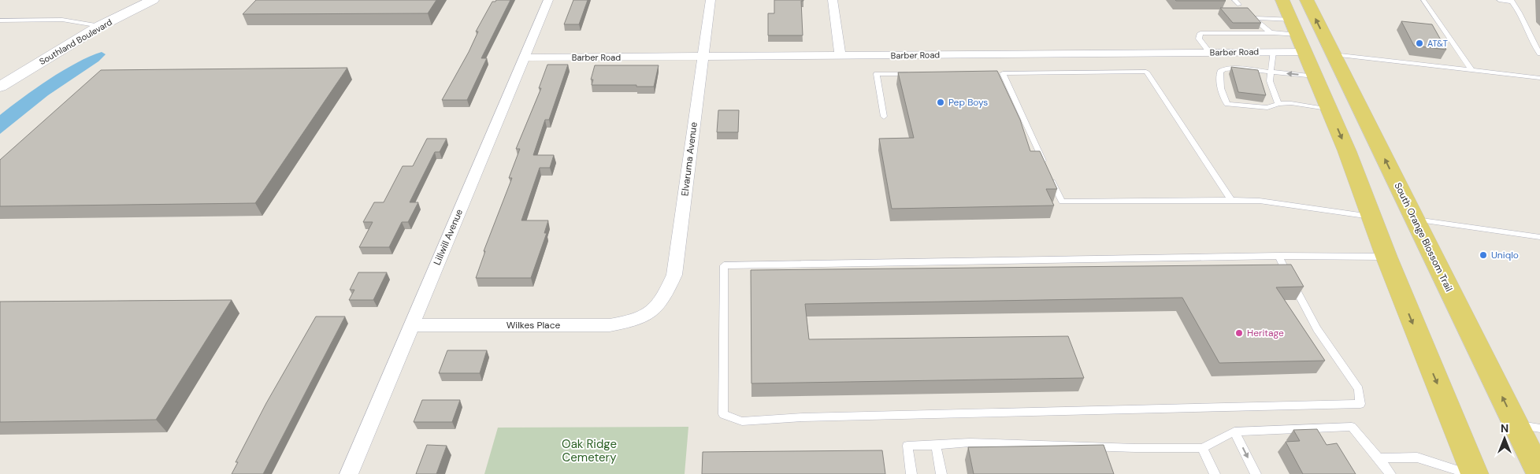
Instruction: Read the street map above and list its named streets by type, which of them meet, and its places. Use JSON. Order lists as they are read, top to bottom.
{
  "streets": {
    "main road": ["South Orange Blossom Trail"],
    "street": [
      "Southland Boulevard",
      "Barber Road",
      "Elvaruma Avenue",
      "Lillwill Avenue",
      "Wilkes Place"
    ]
  },
  "crossings": [
    ["Barber Road", "Elvaruma Avenue"],
    ["Barber Road", "Lillwill Avenue"],
    ["Elvaruma Avenue", "Wilkes Place"],
    ["Lillwill Avenue", "Wilkes Place"]
  ],
  "parks": ["Oak Ridge Cemetery"],
  "places": [
    "AT&T",
    "Pep Boys",
    "Uniqlo",
    "Heritage"
  ],
  "north": "top"
}
